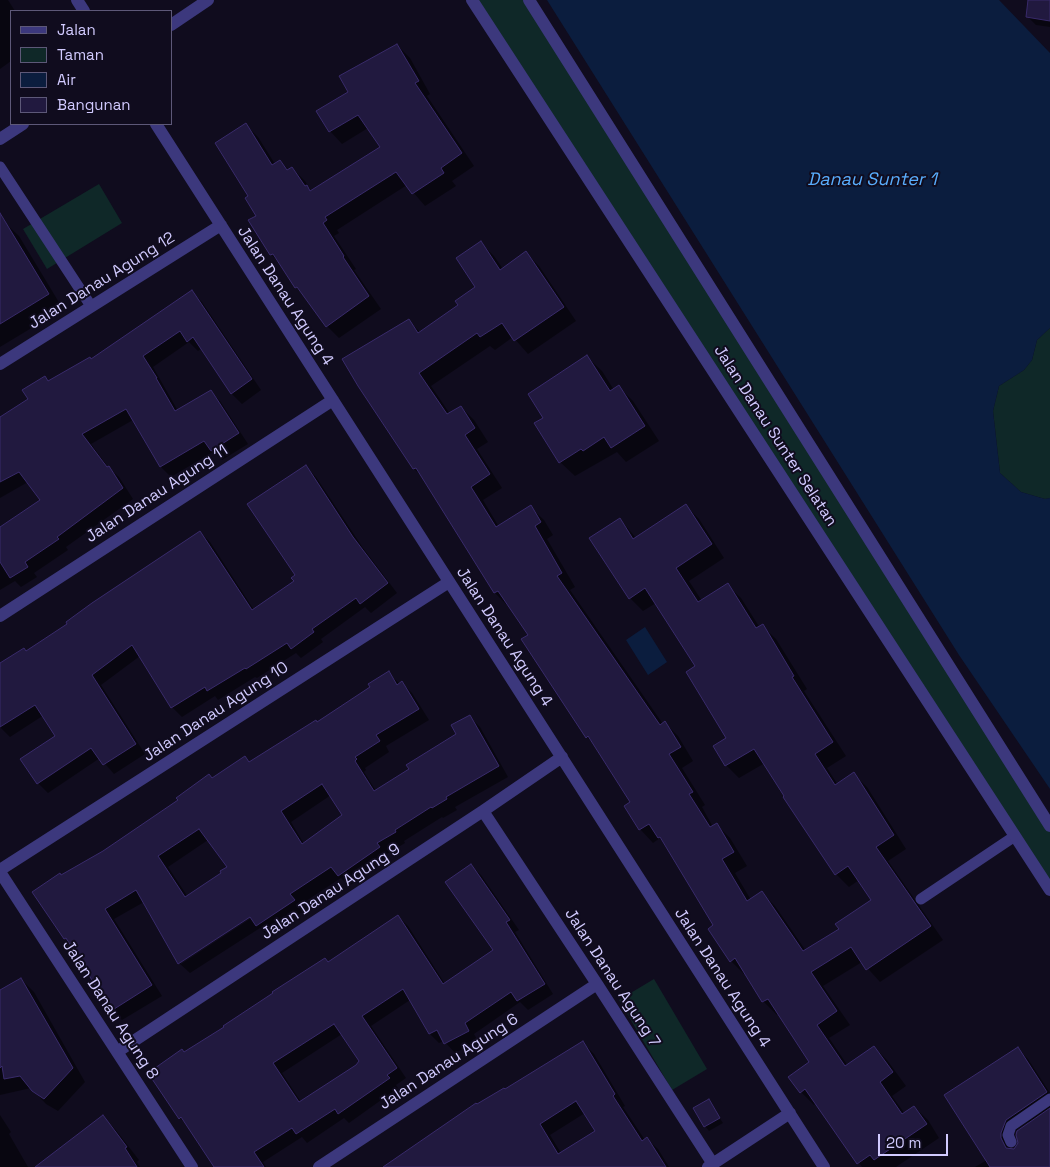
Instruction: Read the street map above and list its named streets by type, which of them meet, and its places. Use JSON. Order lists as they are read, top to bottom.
{
  "streets": {
    "street": [
      "Jalan Danau Agung 12",
      "Jalan Danau Agung 4",
      "Jalan Danau Sunter Selatan",
      "Jalan Danau Agung 11",
      "Jalan Danau Agung 10",
      "Jalan Danau Agung 9",
      "Jalan Danau Agung 7",
      "Jalan Danau Agung 8",
      "Jalan Danau Agung 6"
    ]
  },
  "crossings": [
    ["Jalan Danau Agung 12", "Jalan Danau Agung 4"],
    ["Jalan Danau Agung 4", "Jalan Danau Agung 11"],
    ["Jalan Danau Agung 4", "Jalan Danau Agung 10"],
    ["Jalan Danau Agung 4", "Jalan Danau Agung 9"],
    ["Jalan Danau Agung 10", "Jalan Danau Agung 8"],
    ["Jalan Danau Agung 9", "Jalan Danau Agung 7"],
    ["Jalan Danau Agung 9", "Jalan Danau Agung 8"],
    ["Jalan Danau Agung 7", "Jalan Danau Agung 6"]
  ],
  "water": ["Danau Sunter 1"],
  "legend": [
    "Jalan",
    "Taman",
    "Air",
    "Bangunan"
  ],
  "scale_bar": "20 m"
}
